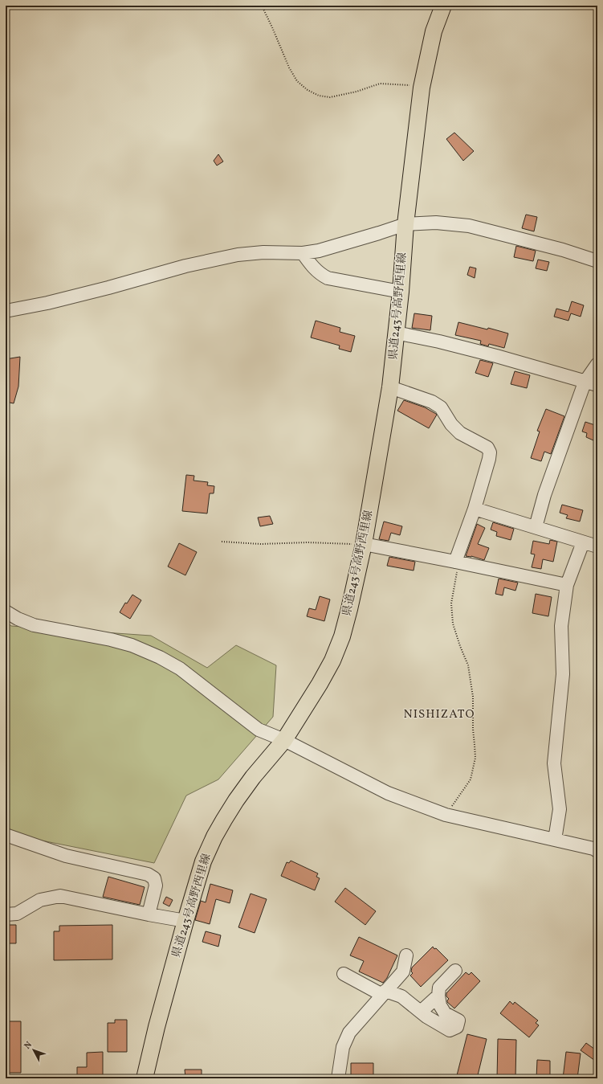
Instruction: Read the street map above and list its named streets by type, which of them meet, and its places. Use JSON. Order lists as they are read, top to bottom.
{
  "streets": {
    "main road": ["県道243号高野西里線"]
  },
  "districts": ["NISHIZATO"],
  "north": "top left"
}
